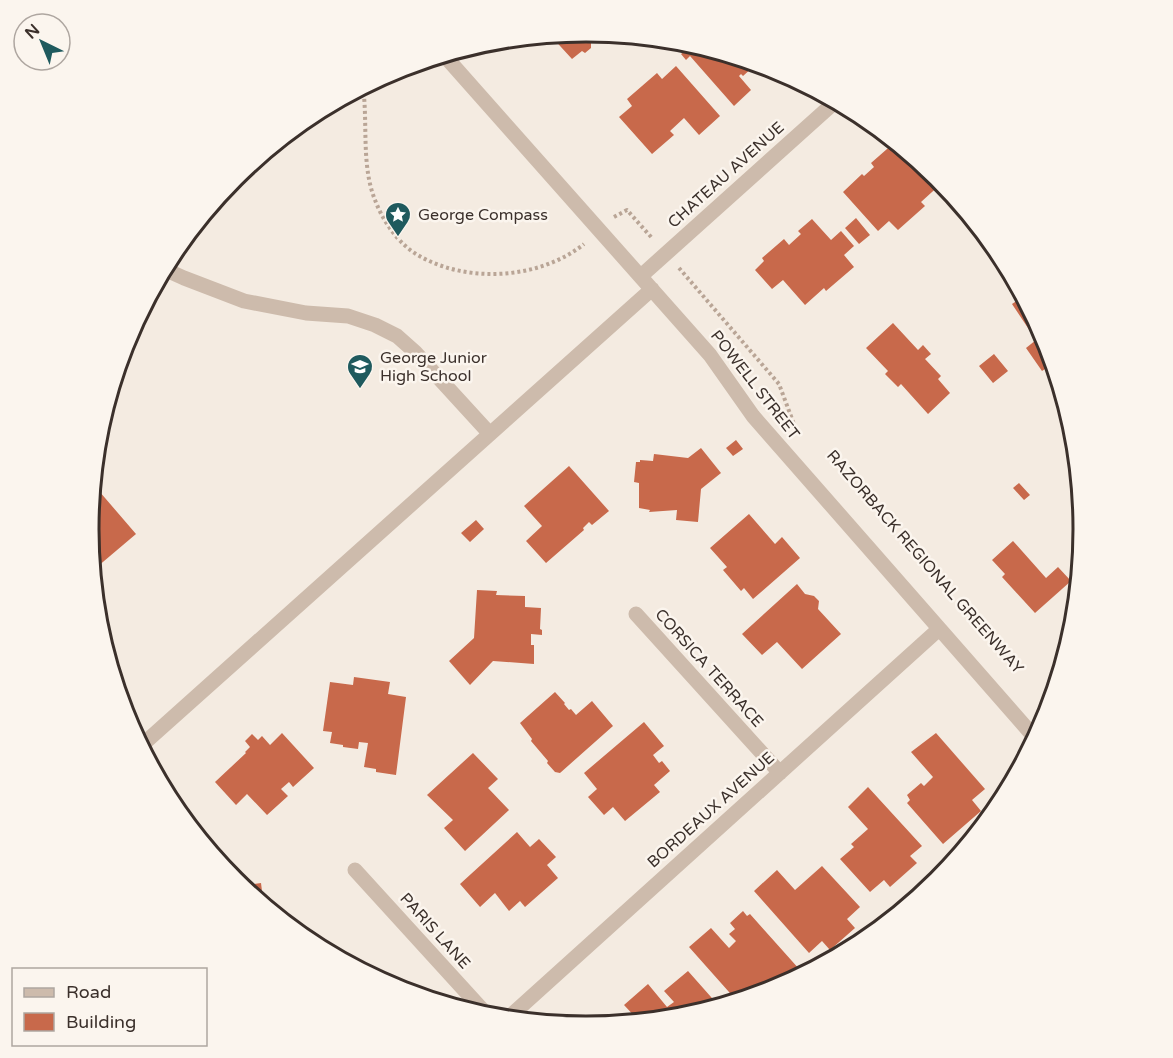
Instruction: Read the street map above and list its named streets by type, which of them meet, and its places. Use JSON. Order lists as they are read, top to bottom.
{
  "streets": {
    "street": [
      "CHATEAU AVENUE",
      "POWELL STREET",
      "CORSICA TERRACE",
      "BORDEAUX AVENUE",
      "PARIS LANE"
    ]
  },
  "crossings": [
    ["CHATEAU AVENUE", "POWELL STREET"],
    ["POWELL STREET", "BORDEAUX AVENUE"],
    ["CORSICA TERRACE", "BORDEAUX AVENUE"]
  ],
  "places": {
    "place": ["George Compass"],
    "school or university": ["George Junior High School"]
  },
  "legend": ["Road", "Building"],
  "north": "top left"
}
